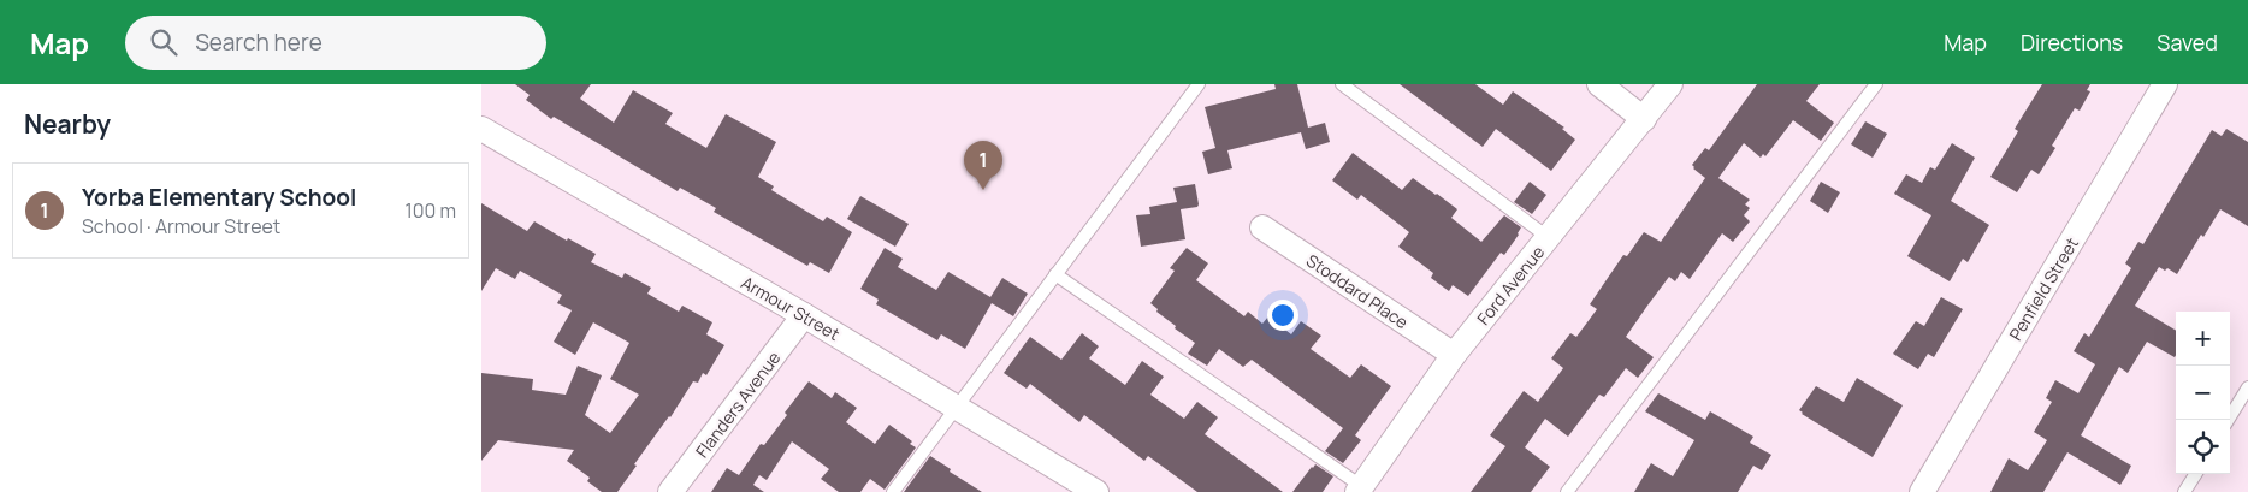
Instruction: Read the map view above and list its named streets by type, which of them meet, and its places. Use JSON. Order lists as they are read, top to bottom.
{
  "streets": {
    "street": [
      "Ford Avenue",
      "Penfield Street",
      "Stoddard Place",
      "Armour Street",
      "Flanders Avenue"
    ]
  },
  "crossings": [
    ["Ford Avenue", "Stoddard Place"],
    ["Armour Street", "Flanders Avenue"]
  ],
  "page": {
    "header": "Map",
    "search": "Search here",
    "nav": ["Map", "Directions", "Saved"],
    "heading": "Nearby",
    "pins": "1",
    "list": [
      {
        "mark": "1",
        "name": "Yorba Elementary School",
        "note": "School · Armour Street",
        "value": "100 m"
      }
    ],
    "map_buttons": ["+", "−"]
  }
}
